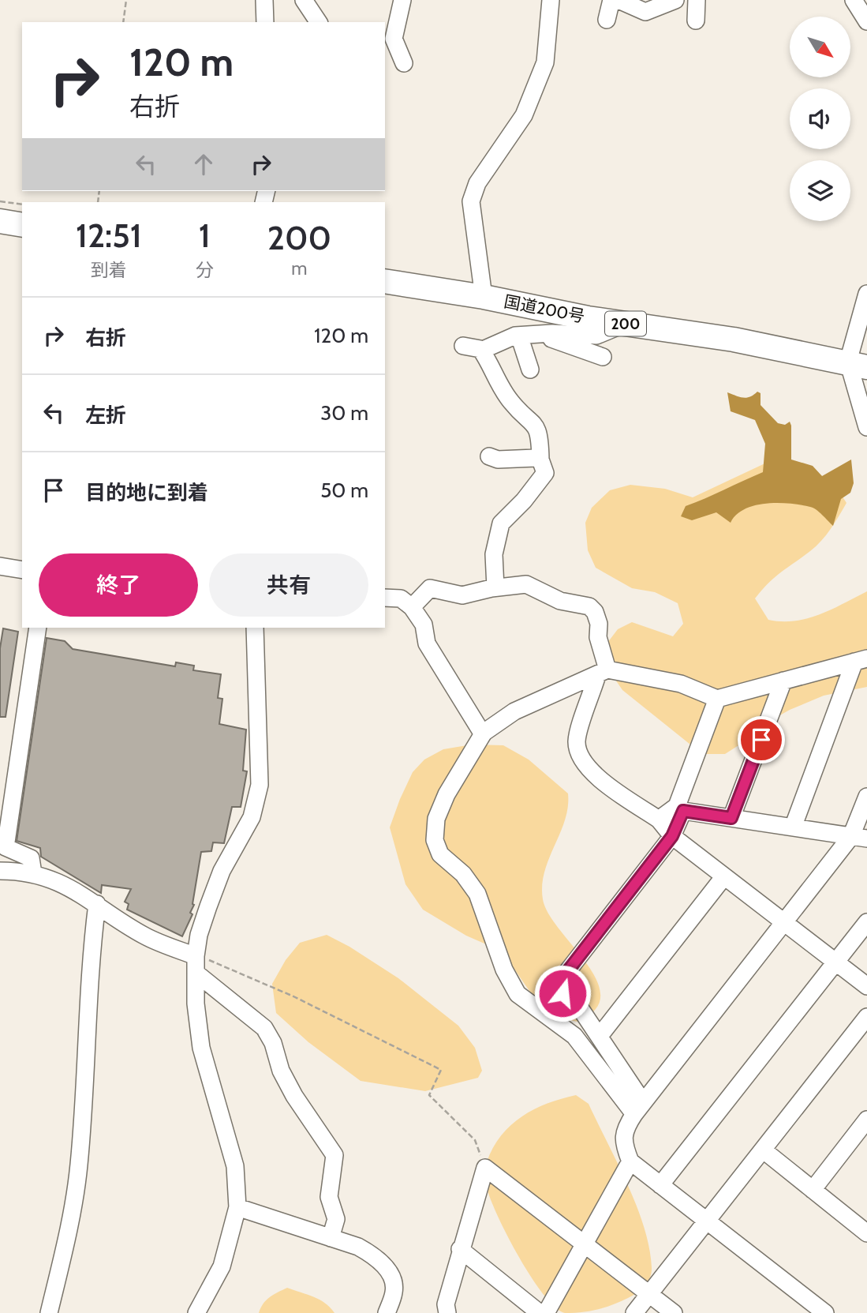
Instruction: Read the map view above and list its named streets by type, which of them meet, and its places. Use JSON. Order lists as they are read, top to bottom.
{
  "streets": {
    "highway": ["国道200号", "200"]
  },
  "north": "bottom right",
  "page": {
    "turn": ["120 m", "右折"],
    "eta": [
      "12:51",
      "到着",
      "1",
      "分",
      "200",
      "m"
    ],
    "list": [
      {
        "name": "右折",
        "value": "120 m"
      },
      {
        "name": "左折",
        "value": "30 m"
      },
      {
        "name": "目的地に到着",
        "value": "50 m"
      }
    ],
    "buttons": ["終了", "共有"]
  }
}
